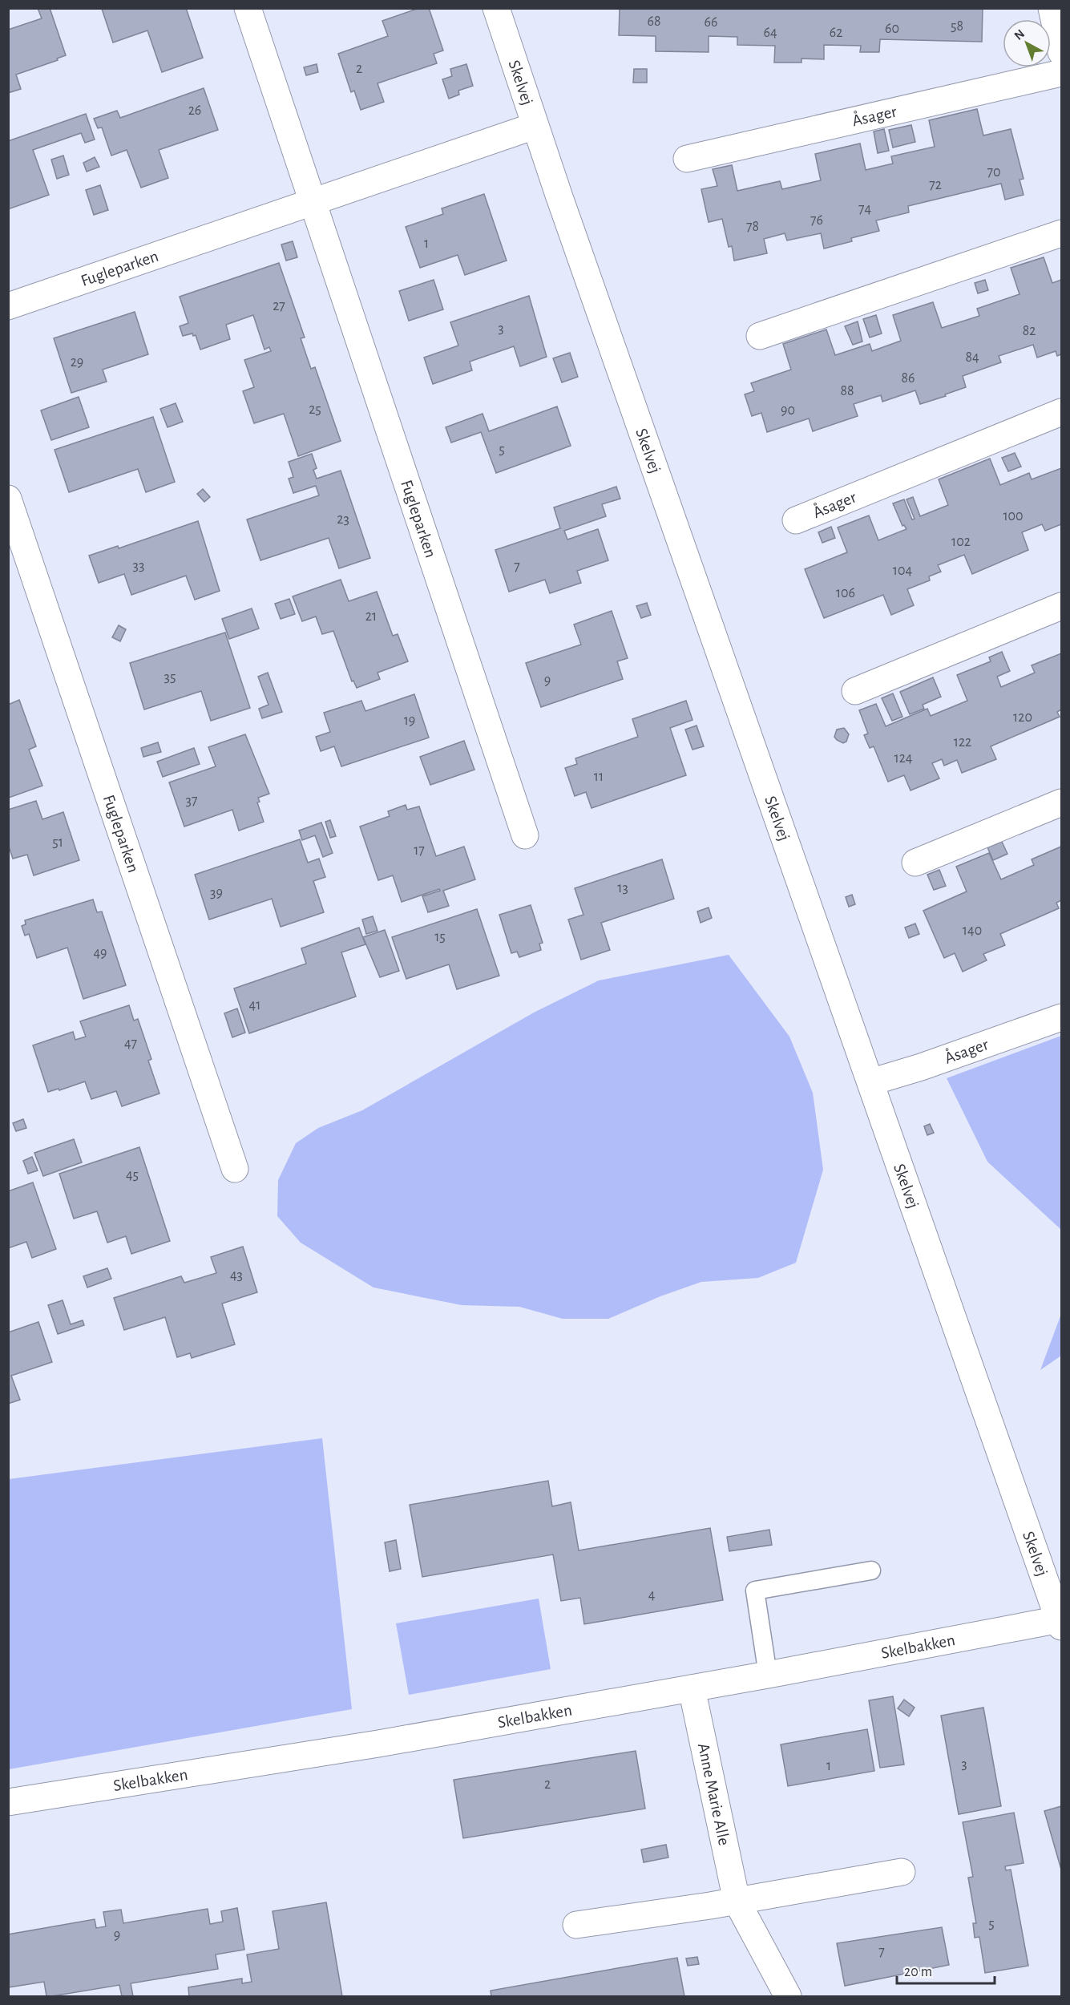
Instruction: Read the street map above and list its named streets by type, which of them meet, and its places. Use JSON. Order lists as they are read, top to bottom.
{
  "streets": {
    "street": [
      "Skelvej",
      "Åsager",
      "Fugleparken",
      "Skelbakken",
      "Anne Marie Alle"
    ]
  },
  "crossings": [
    ["Skelvej", "Åsager"],
    ["Skelvej", "Fugleparken"],
    ["Skelvej", "Skelbakken"],
    ["Skelbakken", "Anne Marie Alle"]
  ],
  "house_numbers": [
    "68",
    "66",
    "58",
    "60",
    "64",
    "62",
    "2",
    "26",
    "70",
    "72",
    "74",
    "76",
    "78",
    "1",
    "27",
    "3",
    "82",
    "84",
    "29",
    "86",
    "88",
    "25",
    "90",
    "5",
    "100",
    "23",
    "102",
    "33",
    "7",
    "104",
    "106",
    "21",
    "35",
    "9",
    "120",
    "19",
    "122",
    "124",
    "11",
    "37",
    "51",
    "17",
    "13",
    "39",
    "140",
    "15",
    "49",
    "41",
    "47",
    "45",
    "43",
    "4",
    "3",
    "1",
    "2",
    "5",
    "9",
    "7"
  ],
  "scale_bar": "20 m",
  "north": "top left"
}
